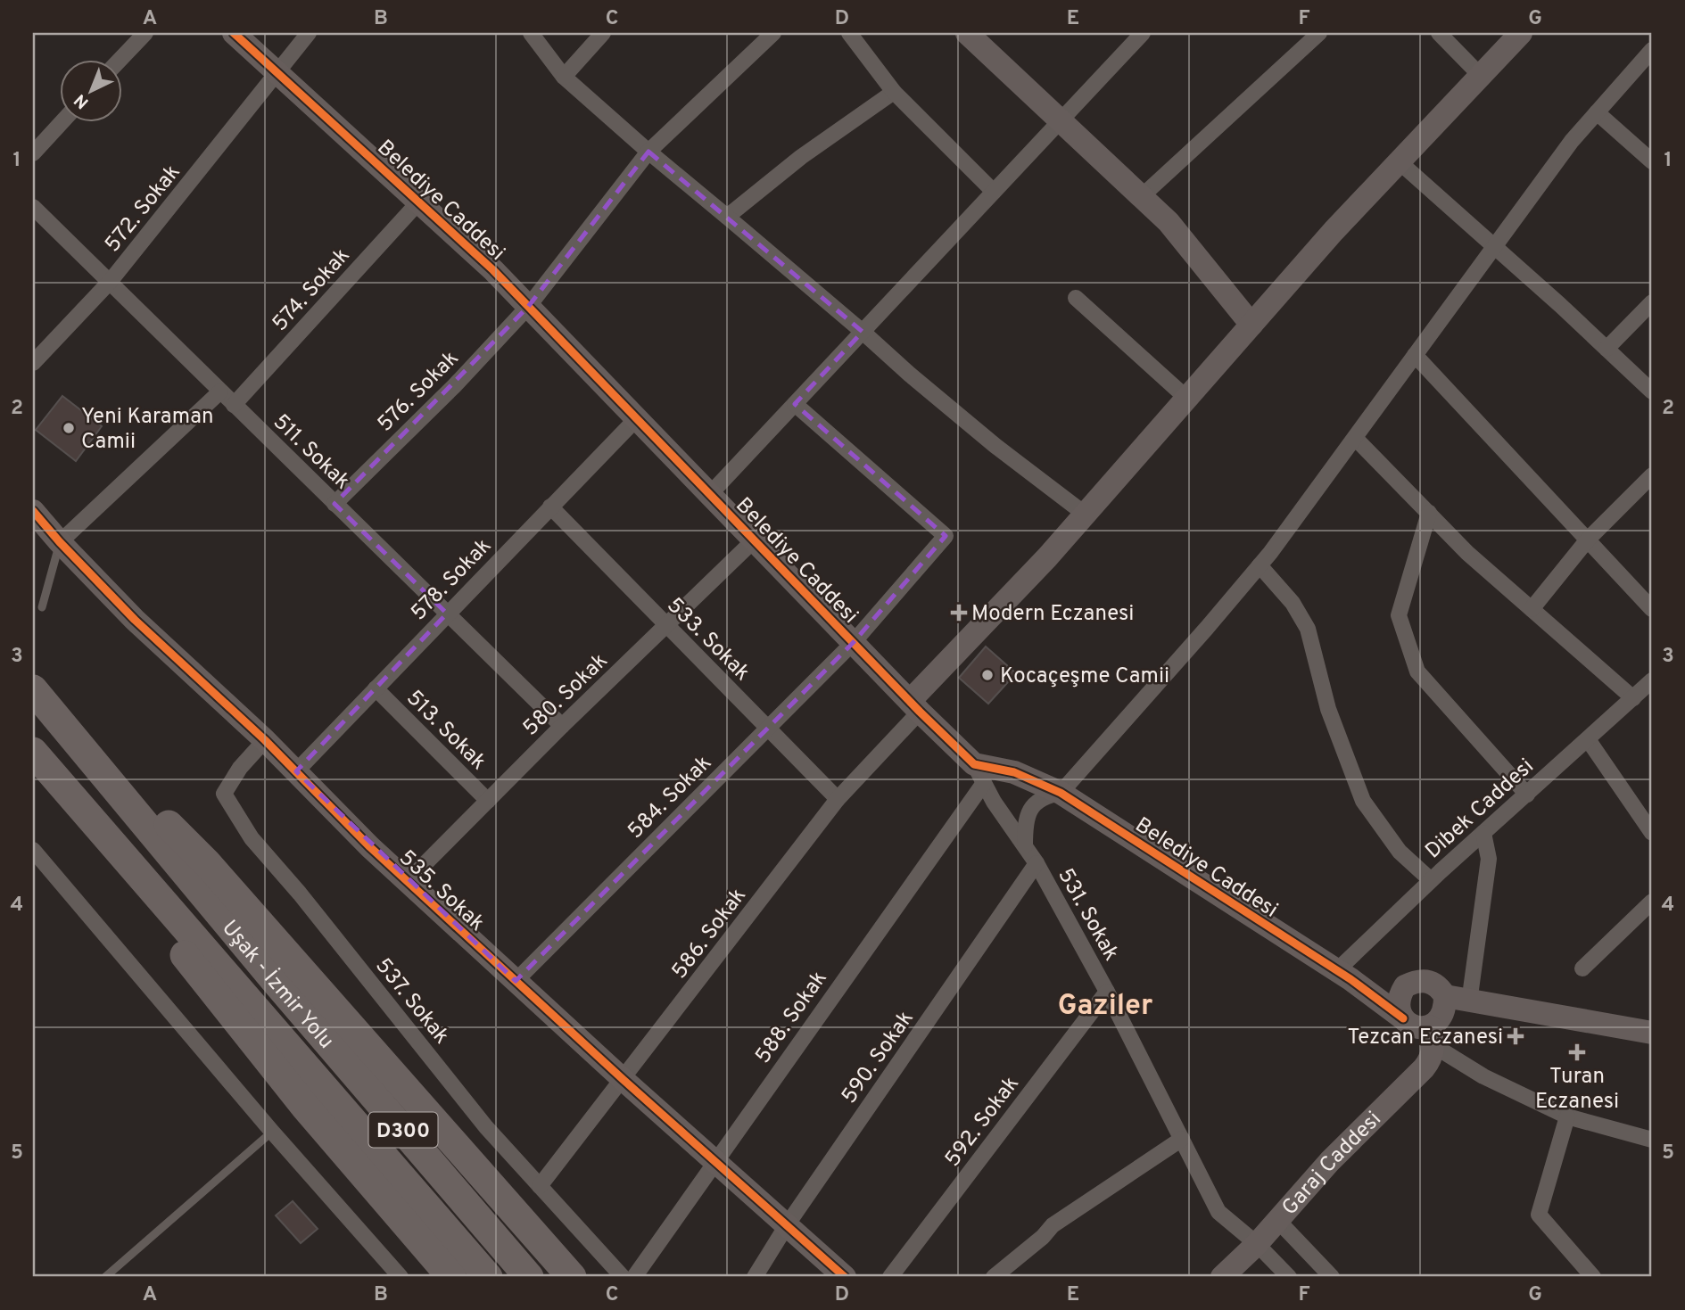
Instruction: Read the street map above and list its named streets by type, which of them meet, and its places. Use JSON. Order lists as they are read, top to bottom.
{
  "streets": {
    "highway": ["Uşak - İzmir Yolu", "D300"],
    "street": [
      "Belediye Caddesi",
      "572. Sokak",
      "574. Sokak",
      "576. Sokak",
      "511. Sokak",
      "578. Sokak",
      "533. Sokak",
      "580. Sokak",
      "513. Sokak",
      "584. Sokak",
      "Dibek Caddesi",
      "535. Sokak",
      "531. Sokak",
      "586. Sokak",
      "537. Sokak",
      "588. Sokak",
      "590. Sokak",
      "592. Sokak",
      "Garaj Caddesi"
    ]
  },
  "crossings": [
    ["Belediye Caddesi", "572. Sokak"],
    ["Belediye Caddesi", "574. Sokak"],
    ["Belediye Caddesi", "576. Sokak"],
    ["Belediye Caddesi", "578. Sokak"],
    ["Belediye Caddesi", "580. Sokak"],
    ["Belediye Caddesi", "584. Sokak"],
    ["Belediye Caddesi", "Dibek Caddesi"],
    ["Belediye Caddesi", "531. Sokak"],
    ["Belediye Caddesi", "586. Sokak"],
    ["Belediye Caddesi", "588. Sokak"],
    ["Belediye Caddesi", "Garaj Caddesi"],
    ["572. Sokak", "511. Sokak"],
    ["574. Sokak", "511. Sokak"],
    ["576. Sokak", "511. Sokak"],
    ["511. Sokak", "578. Sokak"],
    ["511. Sokak", "580. Sokak"],
    ["578. Sokak", "533. Sokak"],
    ["578. Sokak", "513. Sokak"],
    ["578. Sokak", "535. Sokak"],
    ["533. Sokak", "580. Sokak"],
    ["533. Sokak", "584. Sokak"],
    ["533. Sokak", "586. Sokak"],
    ["580. Sokak", "513. Sokak"],
    ["580. Sokak", "535. Sokak"],
    ["584. Sokak", "535. Sokak"],
    ["535. Sokak", "586. Sokak"],
    ["535. Sokak", "537. Sokak"],
    ["535. Sokak", "588. Sokak"],
    ["535. Sokak", "590. Sokak"],
    ["531. Sokak", "588. Sokak"],
    ["531. Sokak", "590. Sokak"],
    ["531. Sokak", "592. Sokak"],
    ["531. Sokak", "Garaj Caddesi"],
    ["586. Sokak", "537. Sokak"]
  ],
  "districts": ["Gaziler"],
  "places": {
    "other": ["Yeni Karaman Camii", "Kocaçeşme Camii"],
    "health": ["Modern Eczanesi", "Tezcan Eczanesi", "Turan Eczanesi"]
  },
  "north": "bottom left",
  "grid": {
    "columns": [
      "A",
      "B",
      "C",
      "D",
      "E",
      "F",
      "G"
    ],
    "rows": [
      "1",
      "2",
      "3",
      "4",
      "5"
    ]
  }
}
